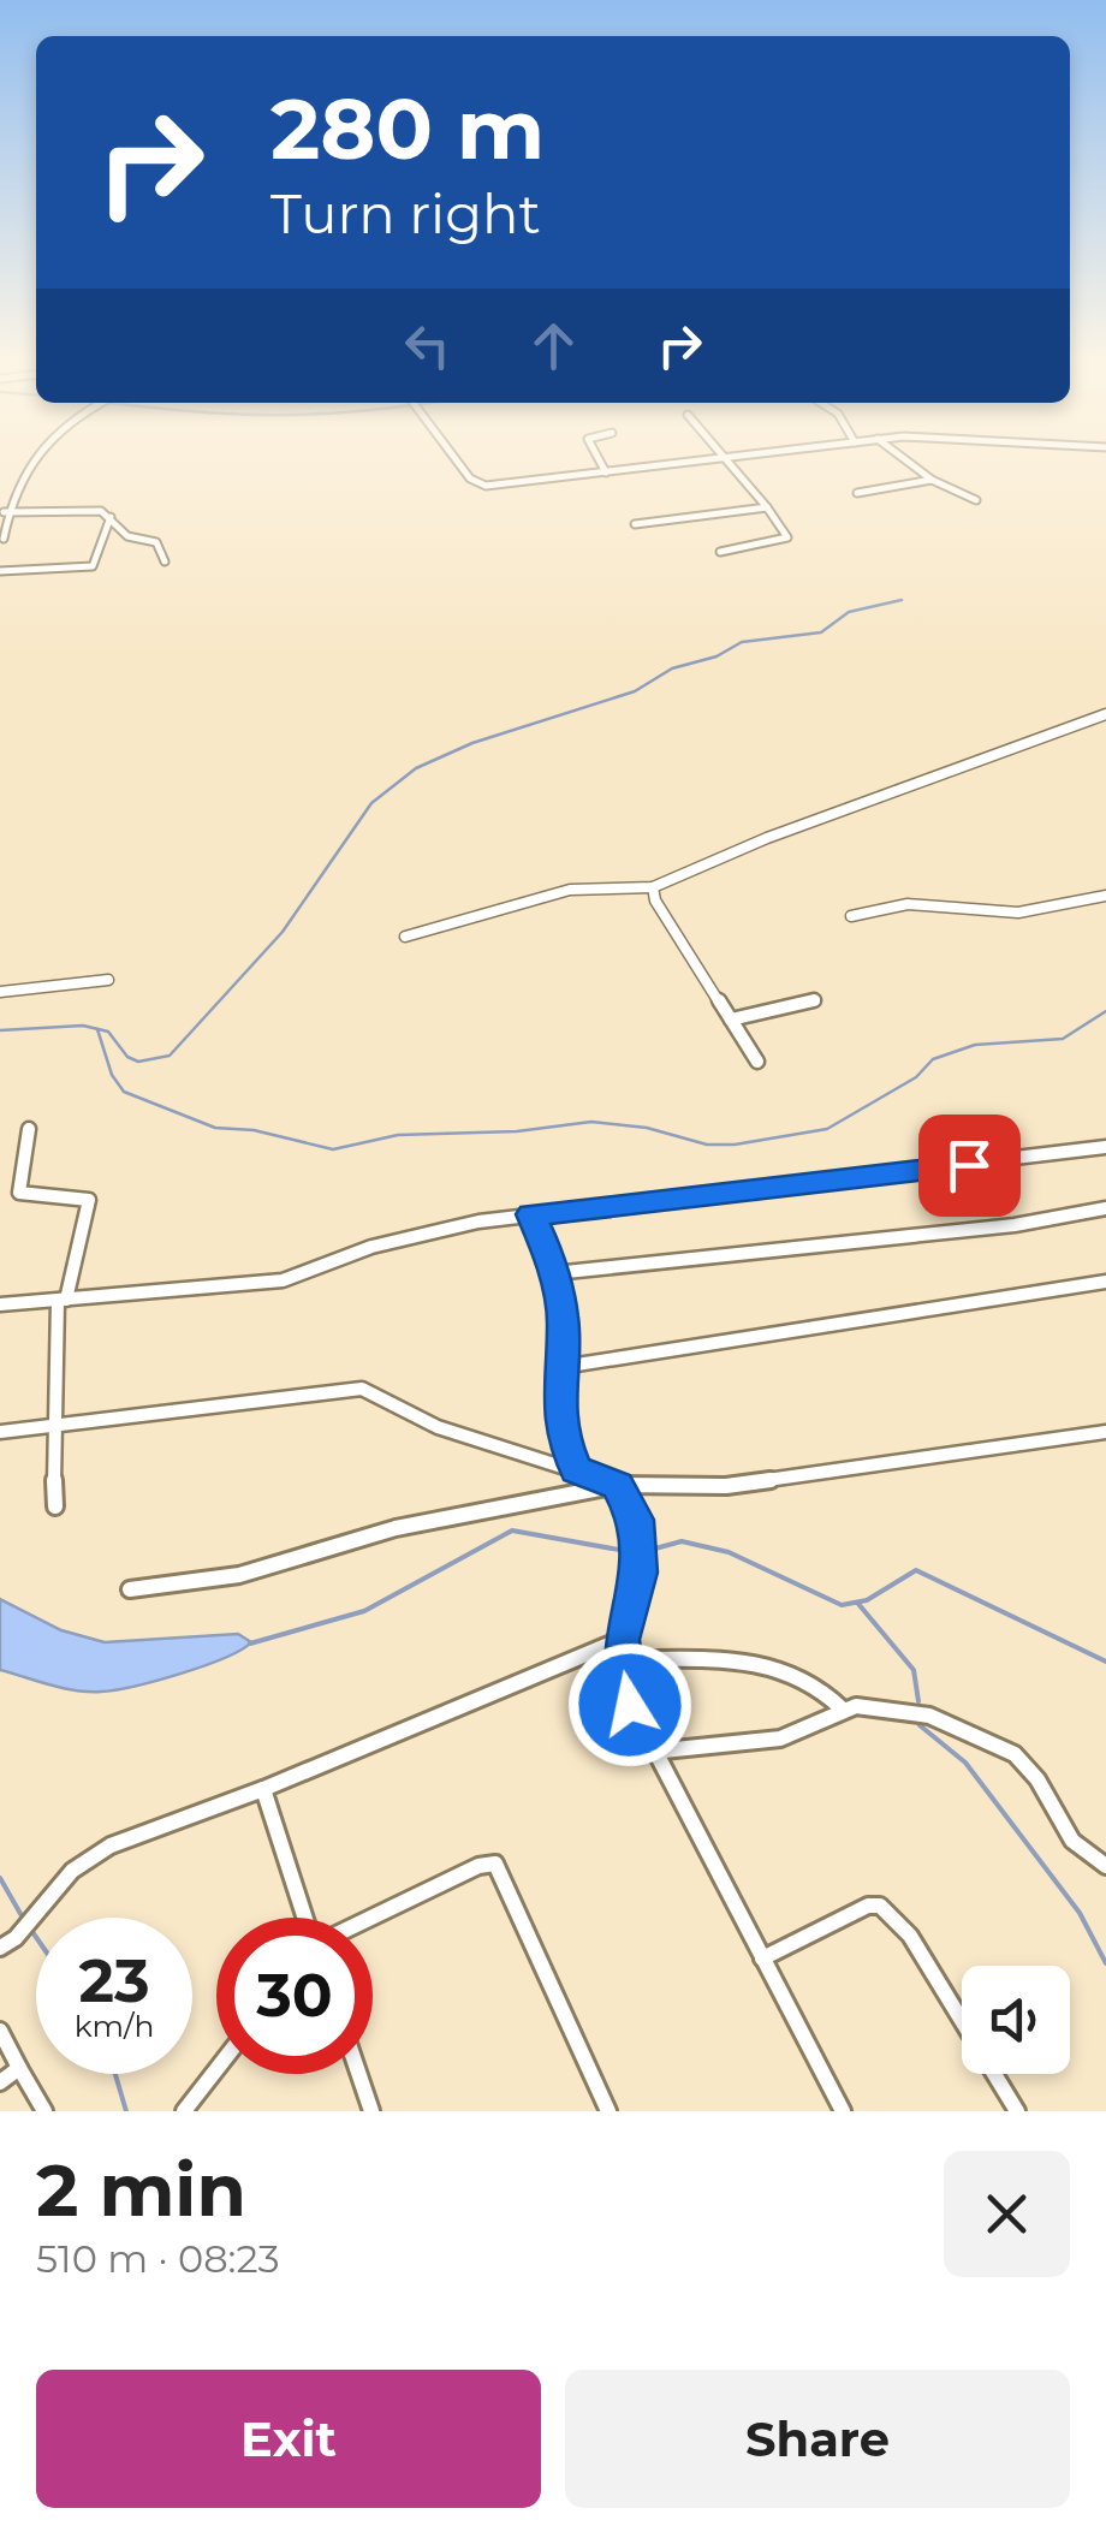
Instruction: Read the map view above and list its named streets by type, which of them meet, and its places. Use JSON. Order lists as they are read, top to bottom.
{
  "page": {
    "turn": ["280 m", "Turn right"],
    "speed": "23 km/h",
    "limit": "30",
    "heading": ["2 min", "510 m · 08:23"],
    "buttons": ["Exit", "Share"]
  }
}
